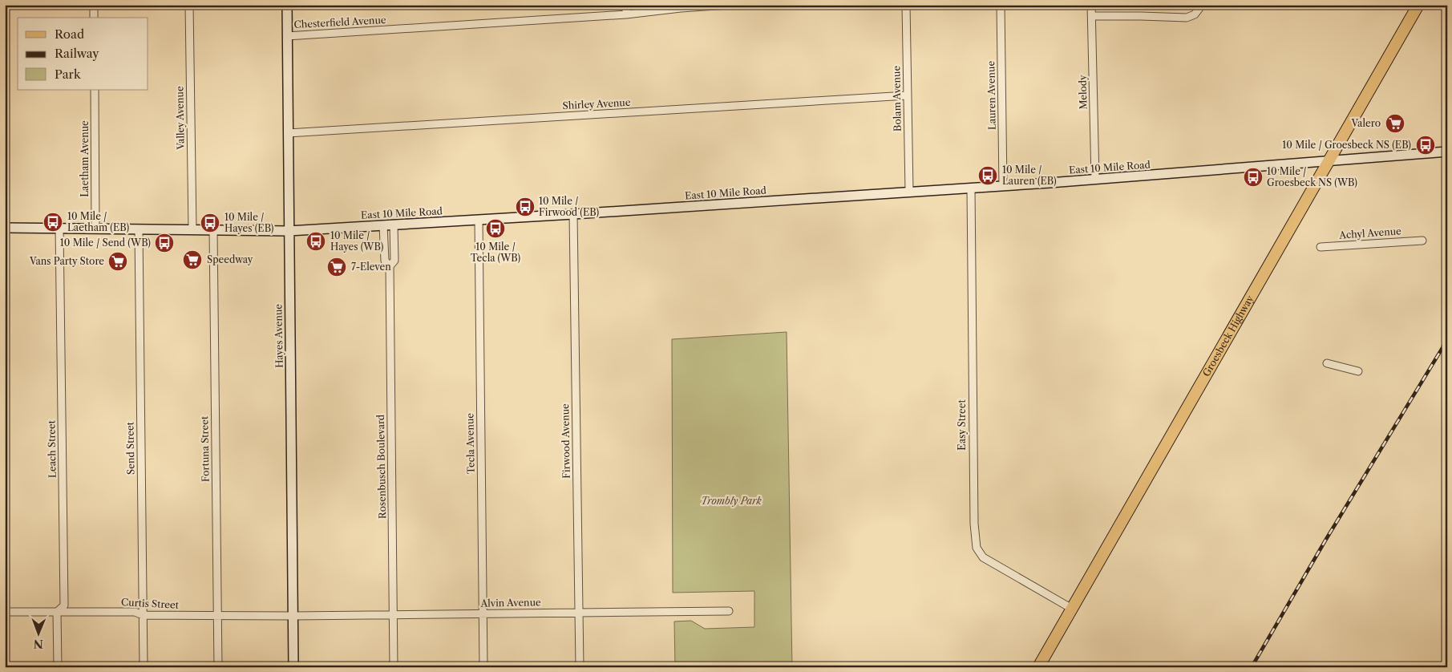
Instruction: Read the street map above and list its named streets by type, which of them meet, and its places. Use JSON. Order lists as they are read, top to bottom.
{
  "streets": {
    "main road": ["East 10 Mile Road", "Hayes Avenue", "Groesbeck Highway"],
    "street": [
      "Chesterfield Avenue",
      "Melody",
      "Lauren Avenue",
      "Bolam Avenue",
      "Shirley Avenue",
      "Valley Avenue",
      "Laetham Avenue",
      "Achyl Avenue",
      "Easy Street",
      "Firwood Avenue",
      "Tecla Avenue",
      "Send Street",
      "Leach Street",
      "Fortuna Street",
      "Rosenbusch Boulevard",
      "Alvin Avenue",
      "Curtis Street"
    ]
  },
  "crossings": [
    ["Chesterfield Avenue", "Hayes Avenue"],
    ["Melody", "East 10 Mile Road"],
    ["Lauren Avenue", "East 10 Mile Road"],
    ["Bolam Avenue", "Shirley Avenue"],
    ["Bolam Avenue", "East 10 Mile Road"],
    ["Shirley Avenue", "Hayes Avenue"],
    ["Valley Avenue", "East 10 Mile Road"],
    ["Laetham Avenue", "East 10 Mile Road"],
    ["East 10 Mile Road", "Hayes Avenue"],
    ["East 10 Mile Road", "Groesbeck Highway"],
    ["East 10 Mile Road", "Easy Street"],
    ["East 10 Mile Road", "Firwood Avenue"],
    ["East 10 Mile Road", "Tecla Avenue"],
    ["East 10 Mile Road", "Send Street"],
    ["East 10 Mile Road", "Leach Street"],
    ["East 10 Mile Road", "Fortuna Street"],
    ["East 10 Mile Road", "Rosenbusch Boulevard"],
    ["Hayes Avenue", "Alvin Avenue"],
    ["Hayes Avenue", "Curtis Street"],
    ["Groesbeck Highway", "Easy Street"],
    ["Firwood Avenue", "Alvin Avenue"],
    ["Tecla Avenue", "Alvin Avenue"],
    ["Send Street", "Curtis Street"],
    ["Leach Street", "Curtis Street"],
    ["Fortuna Street", "Curtis Street"],
    ["Rosenbusch Boulevard", "Alvin Avenue"],
    ["Alvin Avenue", "Curtis Street"]
  ],
  "parks": ["Trombly Park"],
  "places": {
    "supermarket": [
      "Valero",
      "Speedway",
      "Vans Party Store",
      "7-Eleven"
    ],
    "bus stop": [
      "10 Mile / Groesbeck NS (EB)",
      "10 Mile / Lauren (EB)",
      "10 Mile / Groesbeck NS (WB)",
      "10 Mile / Firwood (EB)",
      "10 Mile / Laetham (EB)",
      "10 Mile / Hayes (EB)",
      "10 Mile / Tecla (WB)",
      "10 Mile / Hayes (WB)",
      "10 Mile / Send (WB)"
    ]
  },
  "legend": ["Road", "Railway", "Park"],
  "north": "bottom"
}
